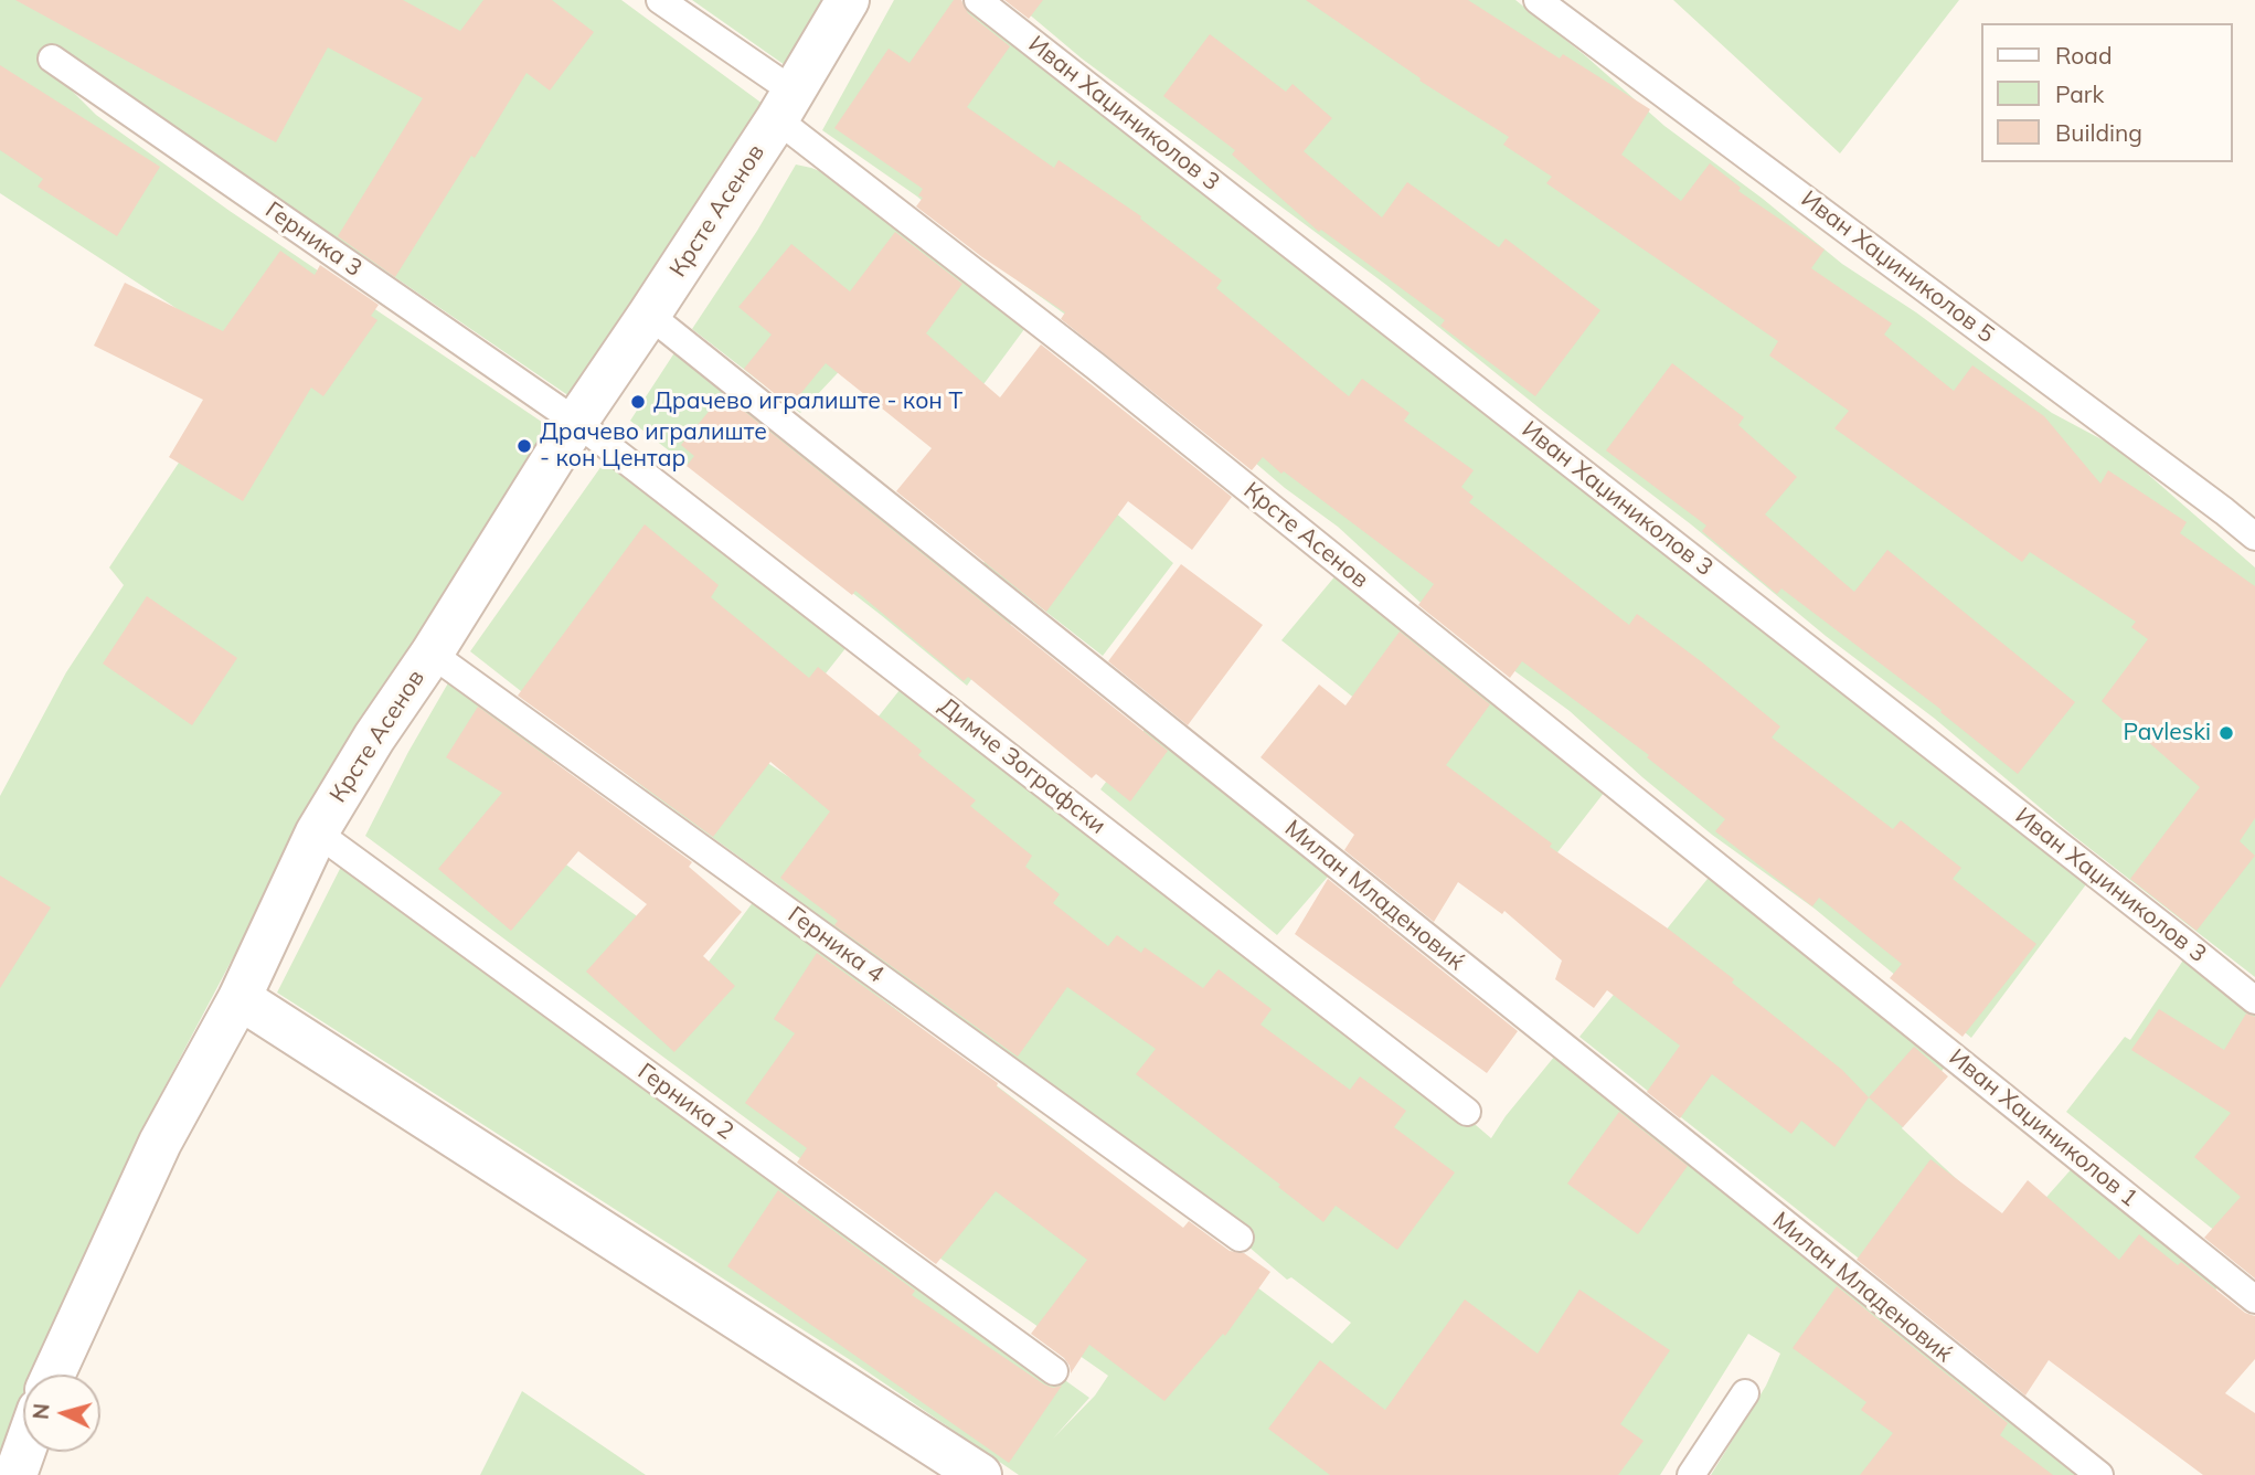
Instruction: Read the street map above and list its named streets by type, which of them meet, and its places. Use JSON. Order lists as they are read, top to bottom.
{
  "streets": {
    "street": ["Крсте Асенов"],
    "lane": [
      "Иван Хаџиниколов 3",
      "Герника 3",
      "Иван Хаџиниколов 5",
      "Димче Зографски",
      "Милан Младеновиќ",
      "Герника 4",
      "Герника 2",
      "Иван Хаџиниколов 1"
    ]
  },
  "crossings": [
    ["Крсте Асенов", "Герника 3"],
    ["Крсте Асенов", "Димче Зографски"],
    ["Крсте Асенов", "Милан Младеновиќ"],
    ["Крсте Асенов", "Герника 4"],
    ["Крсте Асенов", "Герника 2"],
    ["Крсте Асенов", "Иван Хаџиниколов 1"],
    ["Герника 3", "Димче Зографски"]
  ],
  "places": ["Драчево игралиште - кон T", "Драчево игралиште - кон Центар", "Pavleski"],
  "legend": ["Road", "Park", "Building"],
  "north": "left"
}
